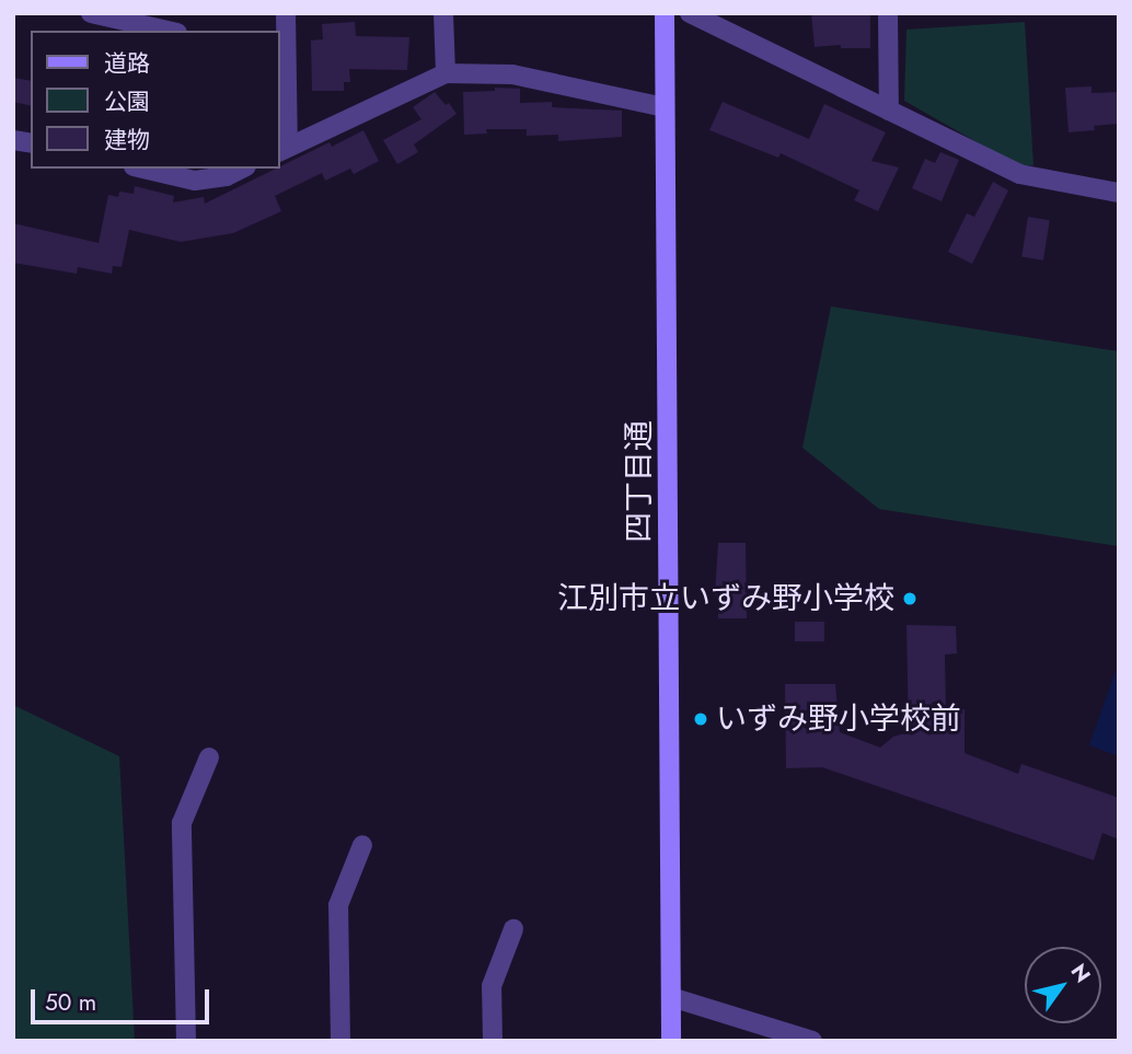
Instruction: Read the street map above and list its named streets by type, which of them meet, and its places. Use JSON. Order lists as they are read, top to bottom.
{
  "streets": {
    "street": ["四丁目通"]
  },
  "places": ["江別市立いずみ野小学校", "いずみ野小学校前"],
  "legend": ["道路", "公園", "建物"],
  "scale_bar": "50 m",
  "north": "top right"
}
